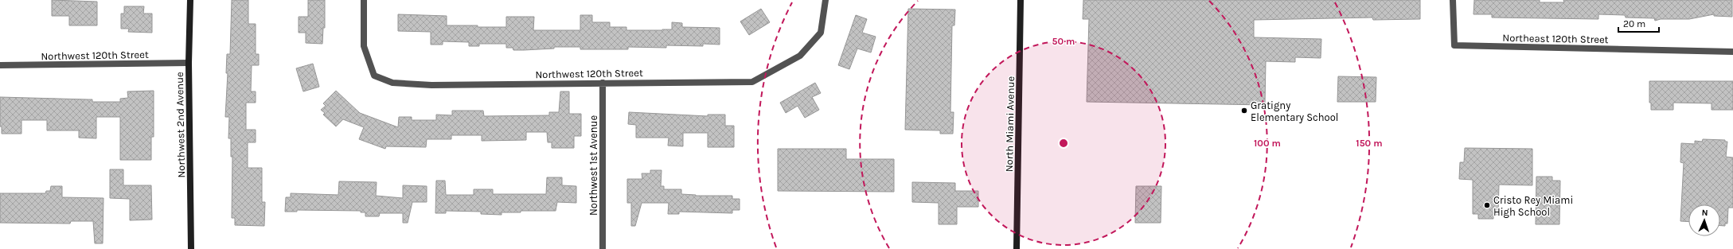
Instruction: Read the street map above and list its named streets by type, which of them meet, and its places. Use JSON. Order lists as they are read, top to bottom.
{
  "streets": {
    "street": [
      "Northeast 120th Street",
      "Northwest 120th Street",
      "North Miami Avenue",
      "Northwest 2nd Avenue",
      "Northwest 1st Avenue"
    ]
  },
  "crossings": [
    ["Northwest 120th Street", "Northwest 2nd Avenue"],
    ["Northwest 120th Street", "Northwest 1st Avenue"]
  ],
  "places": ["Gratigny Elementary School", "Cristo Rey Miami High School"],
  "scale_bar": "20 m",
  "north": "top",
  "rings": ["50 m", "100 m", "150 m"]
}
